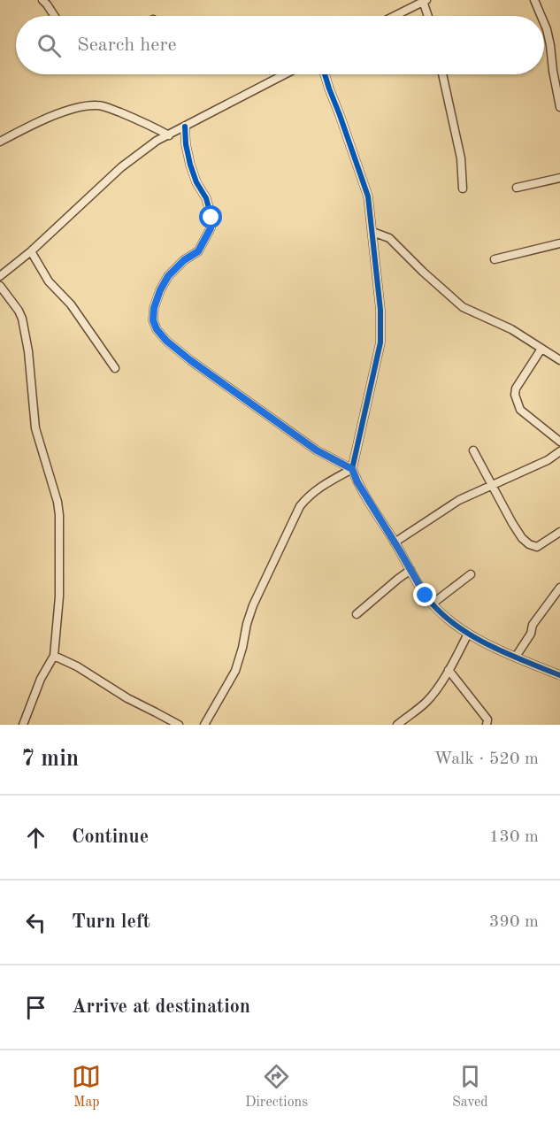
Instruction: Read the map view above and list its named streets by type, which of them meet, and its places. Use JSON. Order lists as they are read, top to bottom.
{
  "page": {
    "search": "Search here",
    "heading": ["7 min", "Walk · 520 m"],
    "list": [
      ["Continue", "130 m"],
      ["Turn left", "390 m"],
      "Arrive at destination"
    ],
    "nav": ["Map", "Directions", "Saved"]
  }
}
